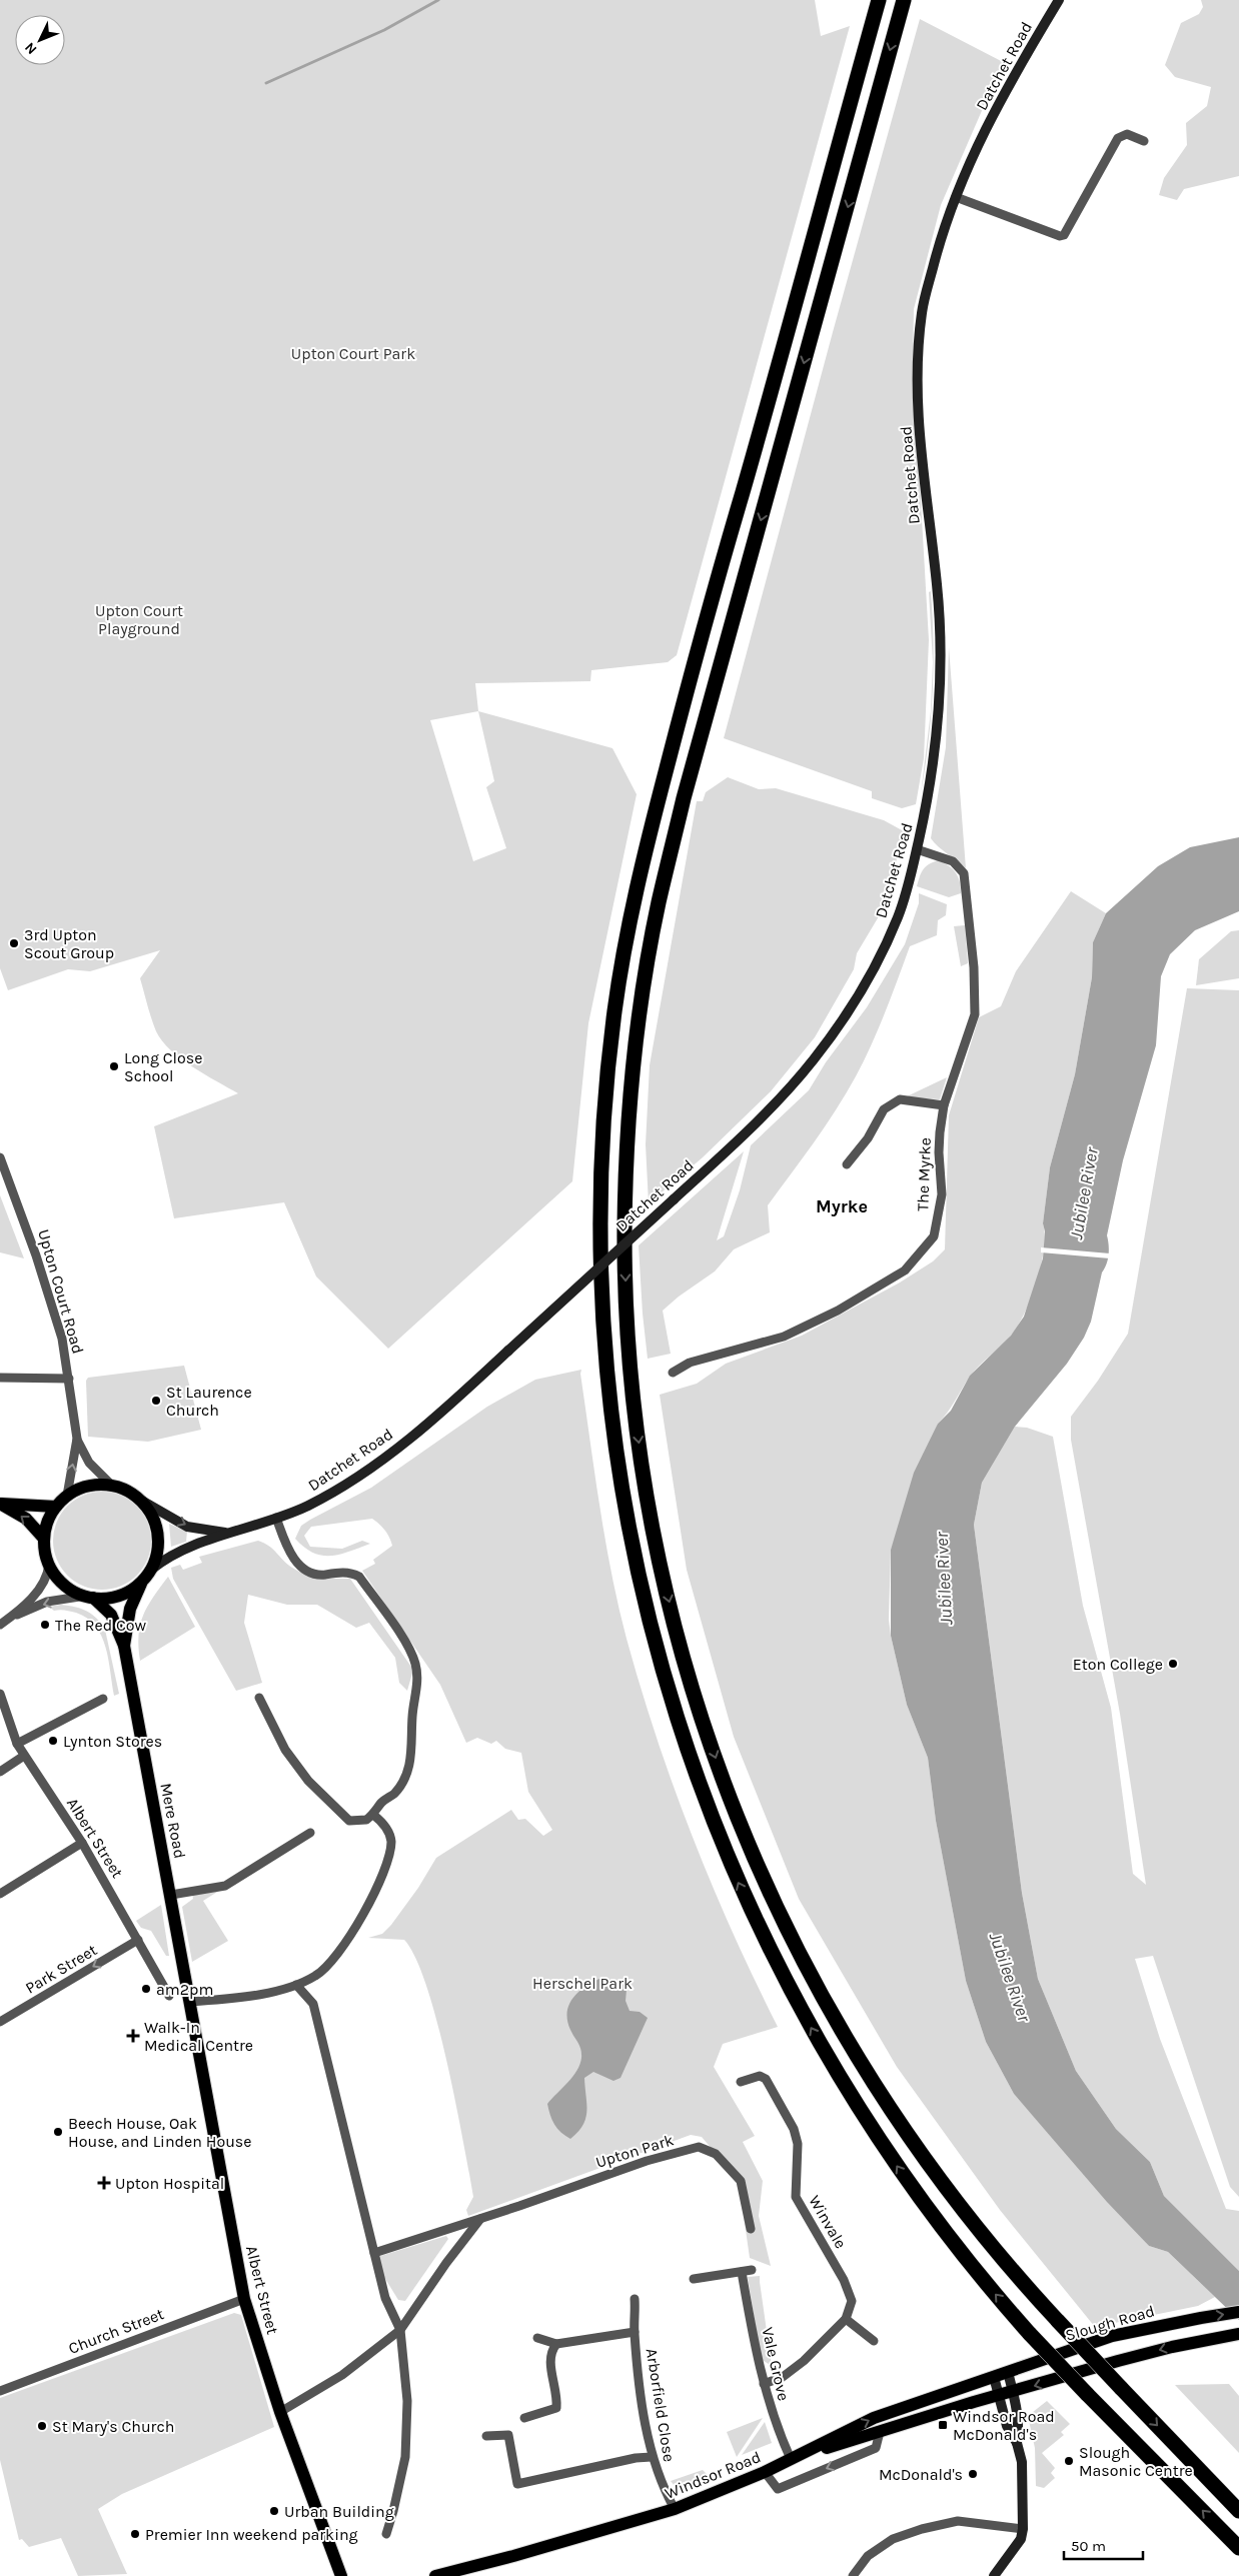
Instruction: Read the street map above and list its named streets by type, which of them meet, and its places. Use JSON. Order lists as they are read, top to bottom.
{
  "streets": {
    "main road": [
      "Datchet Road",
      "Mere Road",
      "Albert Street",
      "Slough Road",
      "Windsor Road"
    ],
    "street": [
      "The Myrke",
      "Upton Court Road",
      "Park Street",
      "Upton Park",
      "Winvale",
      "Church Street",
      "Vale Grove",
      "Arborfield Close"
    ]
  },
  "crossings": [
    ["Datchet Road", "The Myrke"],
    ["Datchet Road", "Upton Court Road"],
    ["Mere Road", "Albert Street"],
    ["Albert Street", "Park Street"],
    ["Albert Street", "Church Street"],
    ["Slough Road", "Windsor Road"],
    ["Vale Grove", "Windsor Road"],
    ["Arborfield Close", "Windsor Road"]
  ],
  "one_way": ["Park Street"],
  "districts": ["Myrke"],
  "water": ["Jubilee River"],
  "parks": ["Upton Court Park", "Upton Court Playground", "Herschel Park"],
  "places": {
    "other": [
      "3rd Upton Scout Group",
      "Long Close School",
      "St Laurence Church",
      "The Red Cow",
      "Eton College",
      "Lynton Stores",
      "am2pm",
      "Beech House, Oak House, and Linden House",
      "St Mary's Church",
      "Slough Masonic Centre",
      "McDonald's",
      "Urban Building",
      "Premier Inn weekend parking"
    ],
    "health": ["Walk-In Medical Centre", "Upton Hospital"],
    "transit": ["Windsor Road McDonald's"]
  },
  "scale_bar": "50 m",
  "north": "bottom left"
}
